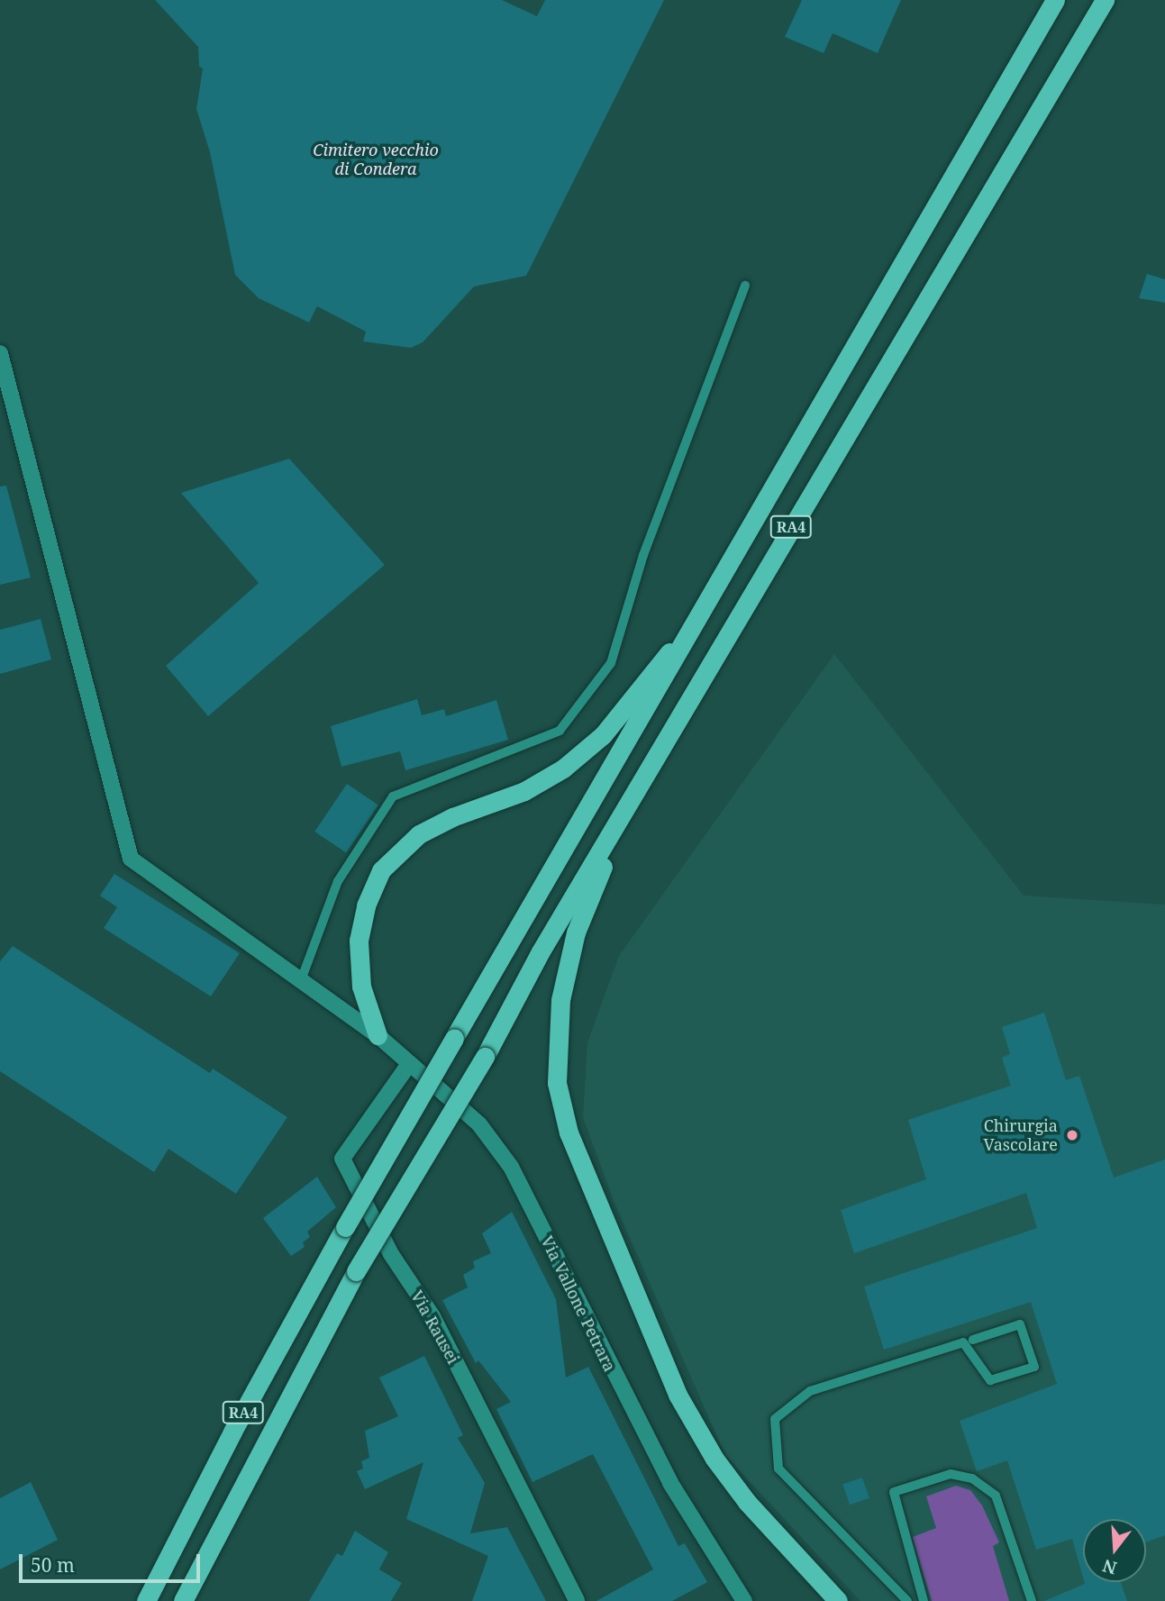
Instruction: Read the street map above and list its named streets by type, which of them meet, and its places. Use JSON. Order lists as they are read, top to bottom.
{
  "streets": {
    "highway": ["RA4"],
    "street": ["Via Vallone Petrara", "Via Rausei"]
  },
  "crossings": [
    ["Via Vallone Petrara", "Via Rausei"]
  ],
  "parks": ["Cimitero vecchio di Condera"],
  "places": ["Chirurgia Vascolare"],
  "scale_bar": "50 m",
  "north": "bottom"
}
